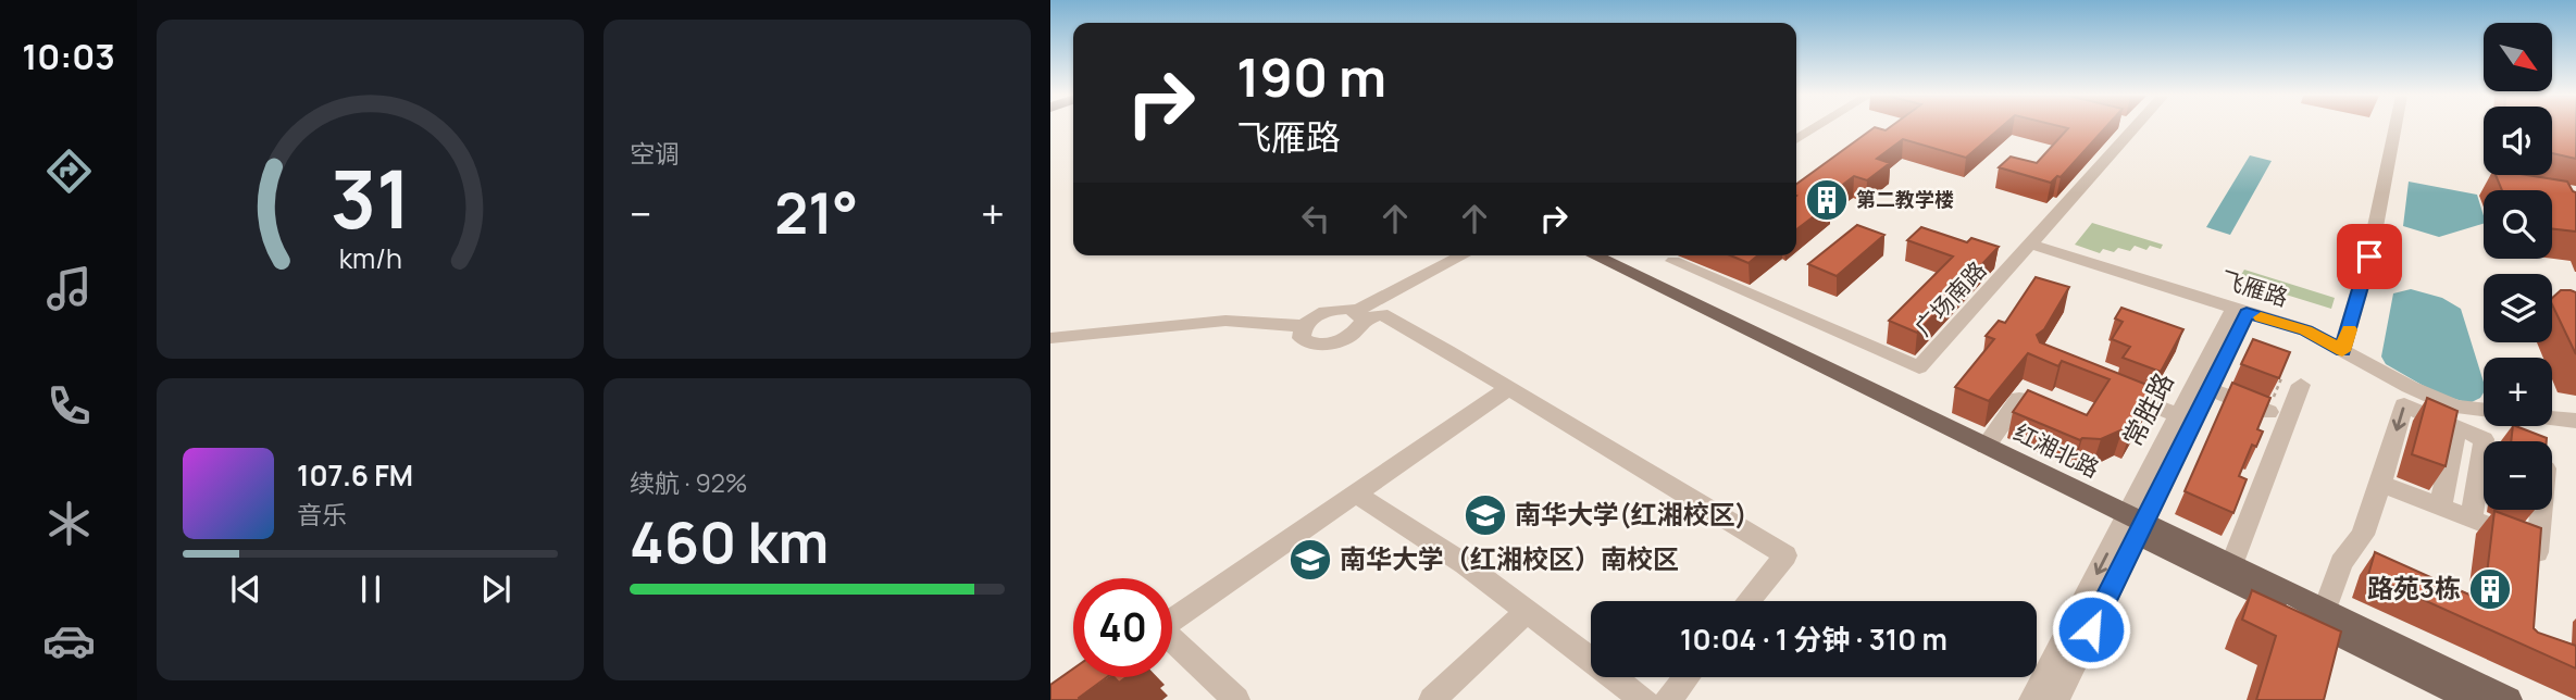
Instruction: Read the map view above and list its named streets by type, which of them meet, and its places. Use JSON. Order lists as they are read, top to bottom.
{
  "streets": {
    "main road": ["红湘北路"],
    "street": ["飞雁路", "广场南路", "常胜路"]
  },
  "crossings": [
    ["飞雁路", "广场南路"],
    ["飞雁路", "常胜路"],
    ["常胜路", "红湘北路"]
  ],
  "places": {
    "building": ["第二教学楼", "路苑3栋"],
    "school or university": ["南华大学(红湘校区)", "南华大学（红湘校区）南校区"]
  },
  "north": "bottom right",
  "page": {
    "tabs": "10:03",
    "tile": [
      "空调",
      ["续航 · 92%", "460 km"]
    ],
    "map_buttons": ["+", "−"],
    "turn": ["190 m", "飞雁路"],
    "heat": ["−", "21°", "+"],
    "song": ["107.6 FM", "音乐"],
    "limit": "40",
    "trip": "10:04 · 1 分钟 · 310 m",
    "gauge": ["31", "km/h"]
  }
}
